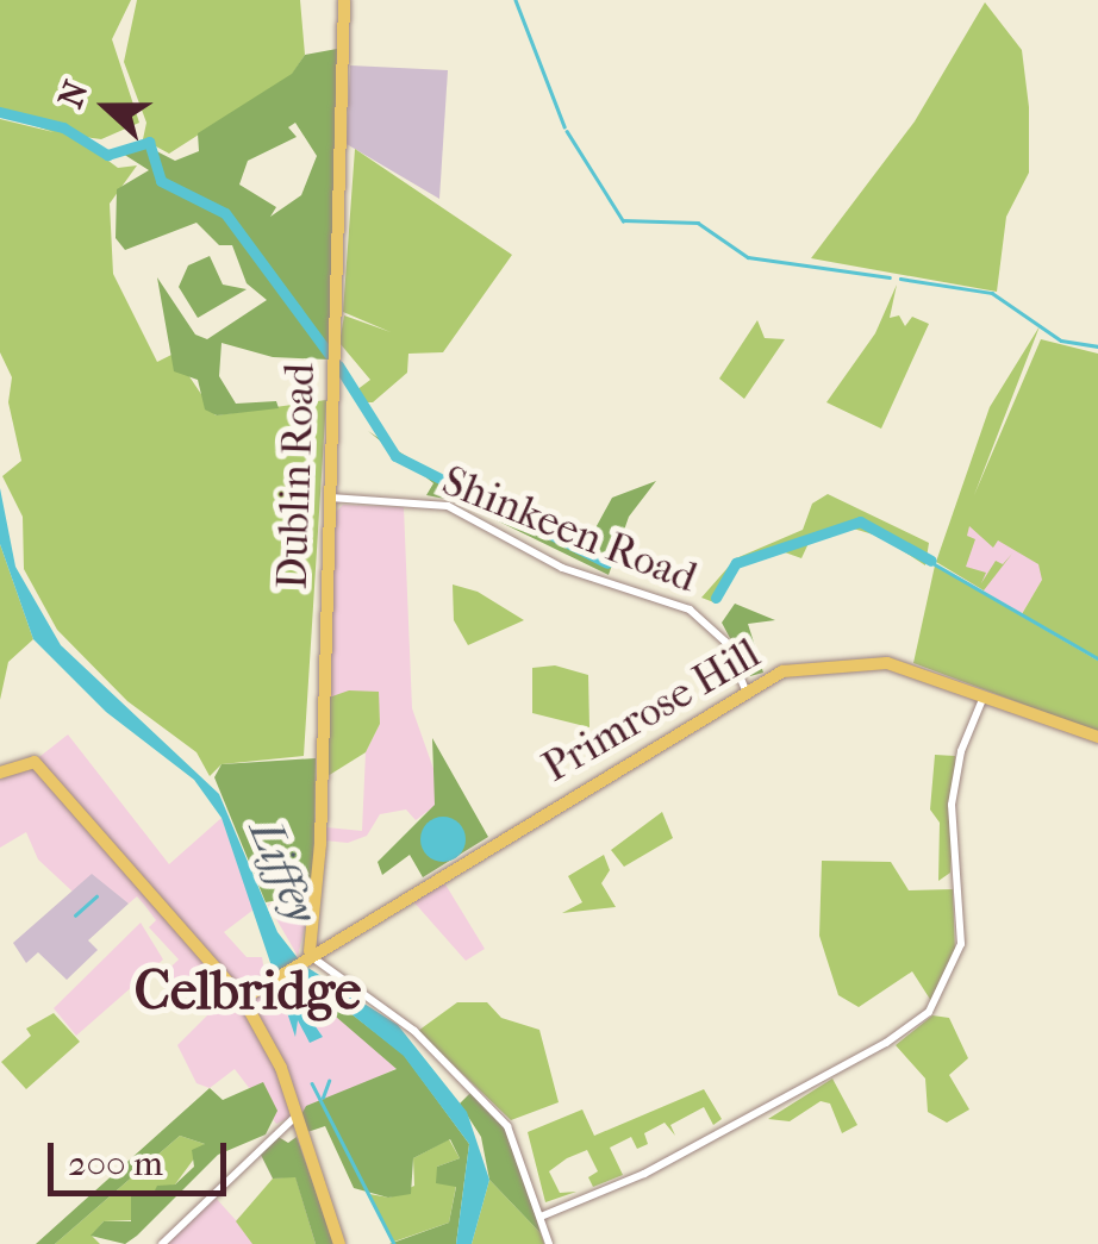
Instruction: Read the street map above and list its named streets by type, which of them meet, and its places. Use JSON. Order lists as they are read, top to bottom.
{
  "streets": {
    "main road": ["Dublin Road", "Primrose Hill"],
    "street": ["Shinkeen Road"]
  },
  "crossings": [
    ["Dublin Road", "Shinkeen Road"],
    ["Dublin Road", "Primrose Hill"],
    ["Shinkeen Road", "Primrose Hill"]
  ],
  "districts": ["Celbridge"],
  "water": ["Liffey"],
  "scale_bar": "200 m",
  "north": "left"
}
